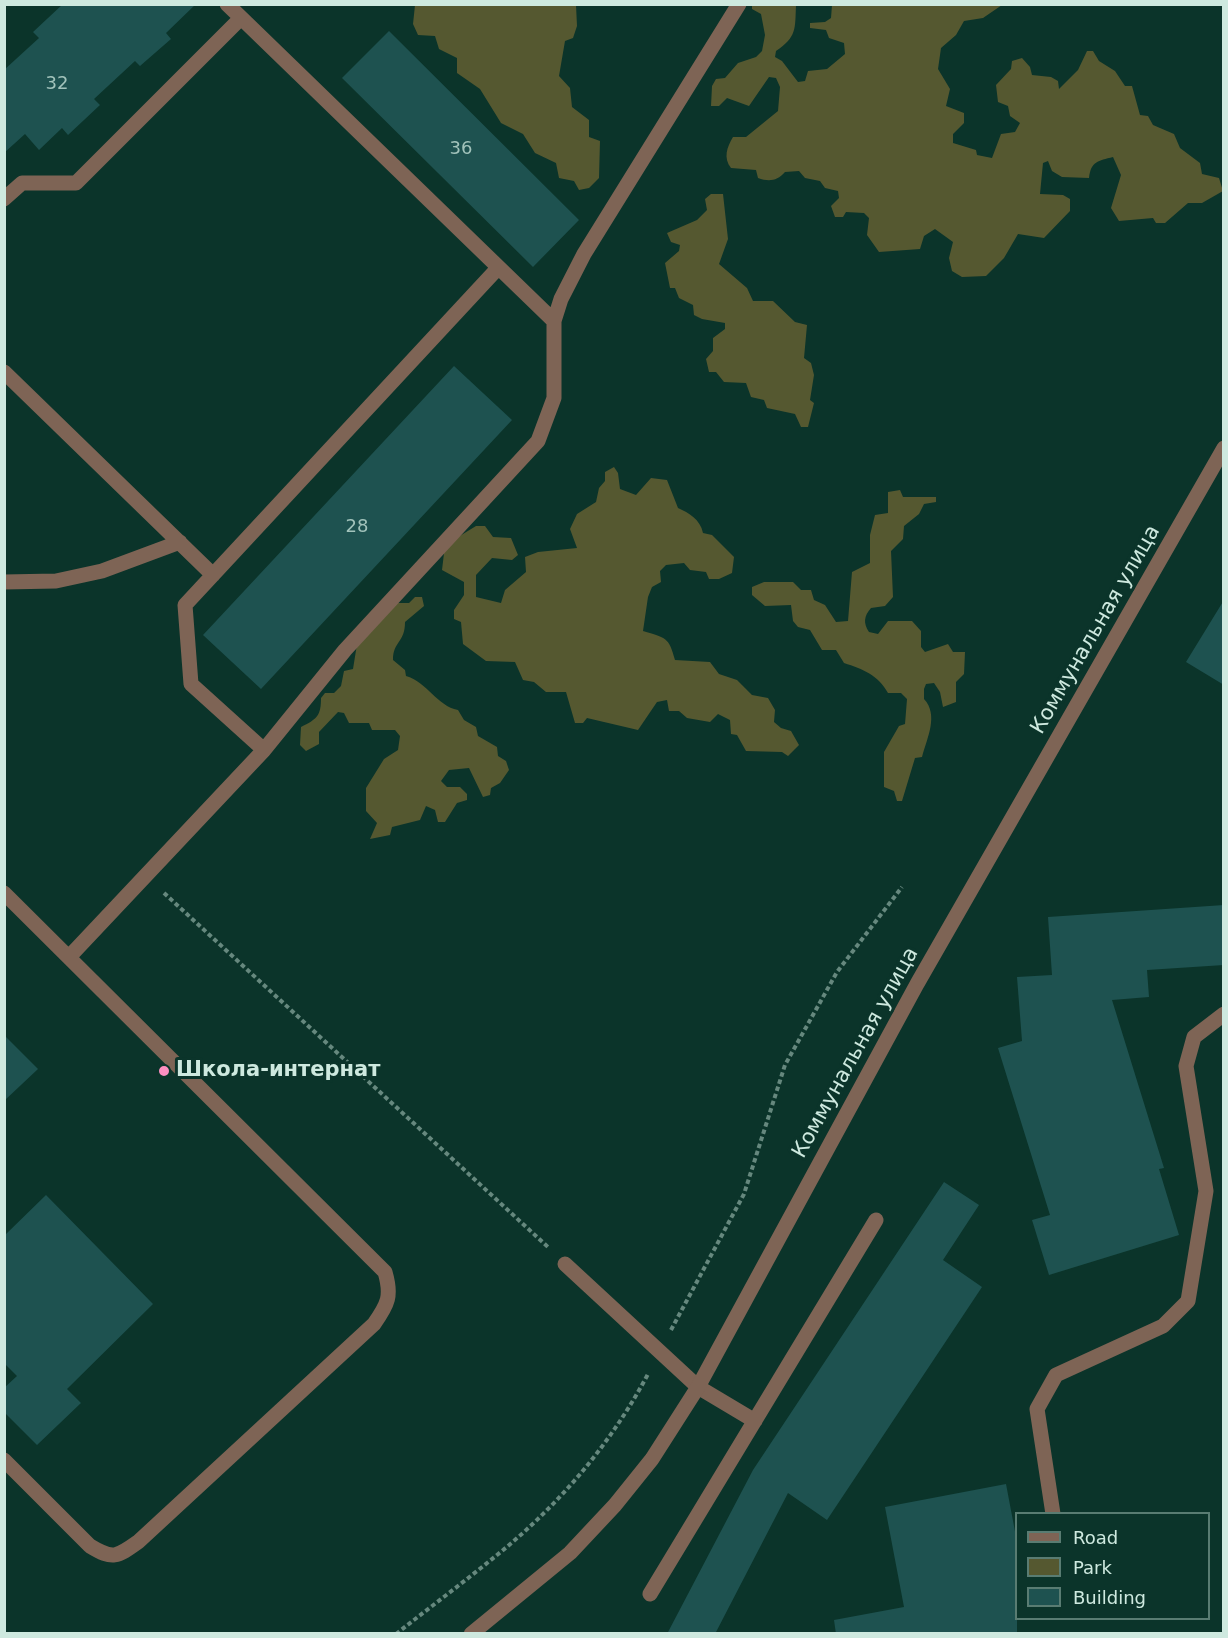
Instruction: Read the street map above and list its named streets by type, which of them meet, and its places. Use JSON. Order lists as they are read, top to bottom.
{
  "streets": {
    "street": ["Коммунальная улица"]
  },
  "places": ["Школа-интернат"],
  "house_numbers": ["32", "36", "28"],
  "legend": ["Road", "Park", "Building"]
}
